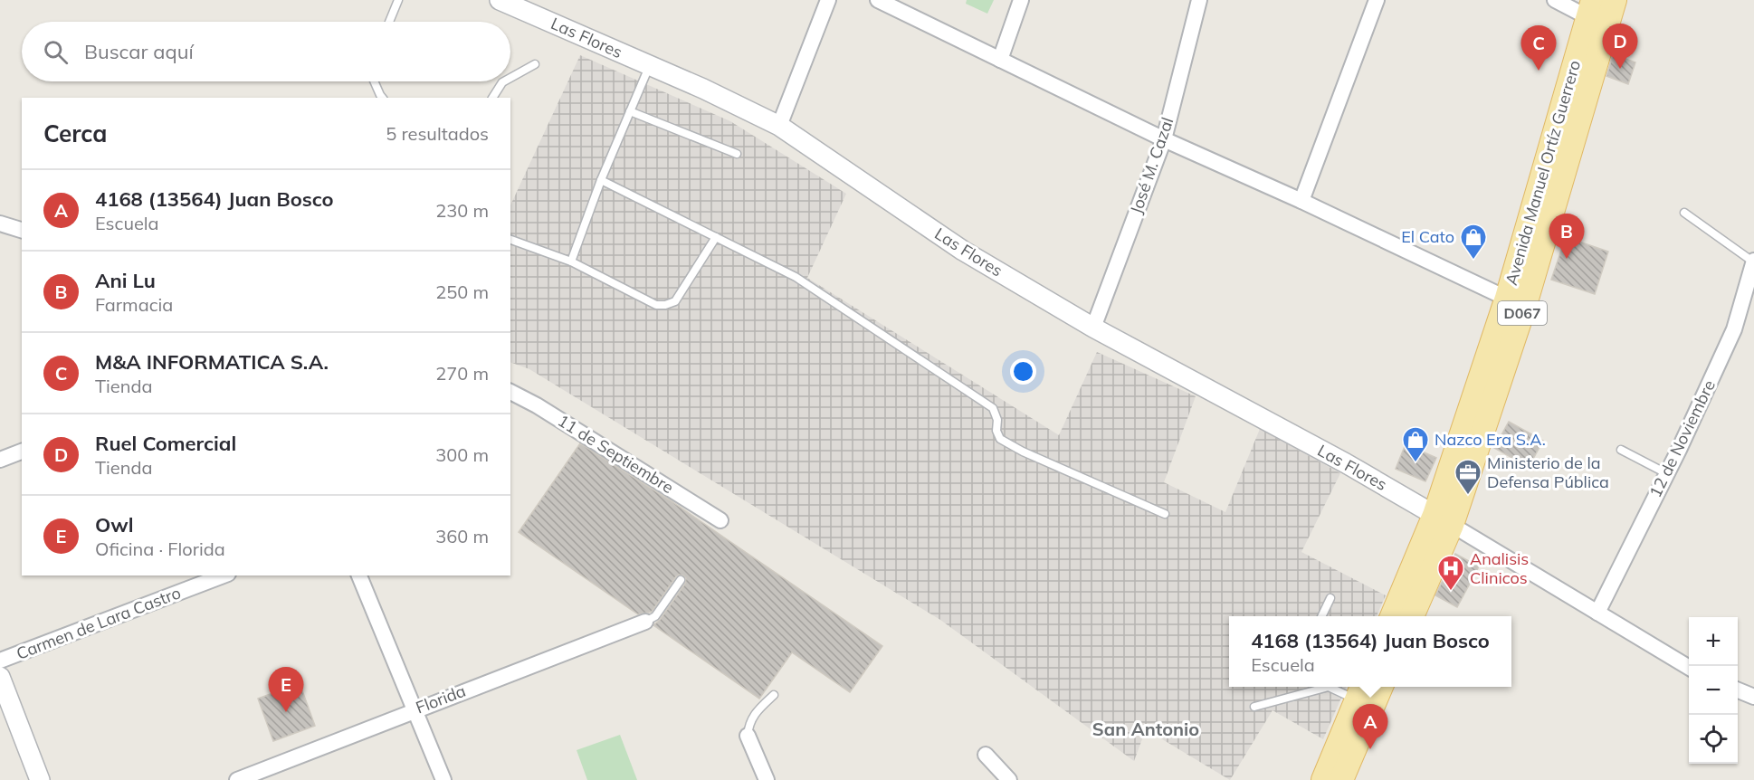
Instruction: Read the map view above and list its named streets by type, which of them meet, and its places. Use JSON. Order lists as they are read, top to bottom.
{
  "streets": {
    "main road": ["Avenida Manuel Ortíz Guerrero", "D067"],
    "street": [
      "Las Flores",
      "José M. Cazal",
      "12 de Noviembre",
      "11 de Septiembre",
      "Carmen de Lara Castro",
      "Florida"
    ]
  },
  "crossings": [
    ["Las Flores", "José M. Cazal"],
    ["Las Flores", "Avenida Manuel Ortíz Guerrero"]
  ],
  "districts": ["San Antonio"],
  "places": {
    "shop": ["El Cato", "Nazco Era S.A."],
    "office": ["Ministerio de la Defensa Pública"],
    "hospital": ["Analisis Clinicos"]
  },
  "page": {
    "search": "Buscar aquí",
    "pins": [
      "D",
      "C",
      "B",
      "E",
      "A"
    ],
    "heading": ["Cerca", "5 resultados"],
    "list": [
      {
        "mark": "A",
        "name": "4168 (13564) Juan Bosco",
        "note": "Escuela",
        "value": "230 m"
      },
      {
        "mark": "B",
        "name": "Ani Lu",
        "note": "Farmacia",
        "value": "250 m"
      },
      {
        "mark": "C",
        "name": "M&A INFORMATICA S.A.",
        "note": "Tienda",
        "value": "270 m"
      },
      {
        "mark": "D",
        "name": "Ruel Comercial",
        "note": "Tienda",
        "value": "300 m"
      },
      {
        "mark": "E",
        "name": "Owl",
        "note": "Oficina · Florida",
        "value": "360 m"
      }
    ],
    "popup": ["4168 (13564) Juan Bosco", "Escuela"],
    "map_buttons": ["+", "−"]
  }
}
